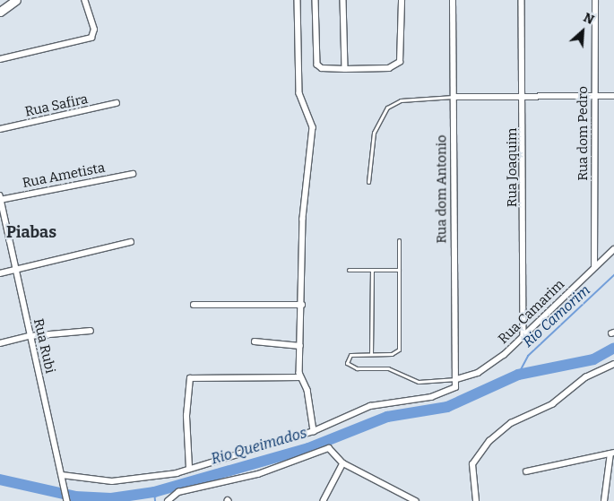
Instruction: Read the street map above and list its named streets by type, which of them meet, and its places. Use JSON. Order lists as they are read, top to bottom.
{
  "streets": {
    "street": [
      "Rua Safira",
      "Rua dom Pedro",
      "Rua Joaquim",
      "Rua Ametista",
      "Rua dom Antonio",
      "Rua Camarim",
      "Rua Rubi"
    ]
  },
  "crossings": [
    ["Rua dom Pedro", "Rua Camarim"],
    ["Rua Joaquim", "Rua Camarim"],
    ["Rua Ametista", "Rua Rubi"],
    ["Rua dom Antonio", "Rua Camarim"]
  ],
  "districts": ["Piabas"],
  "water": ["Rio Camorim", "Rio Queimados"],
  "north": "top right"
}
